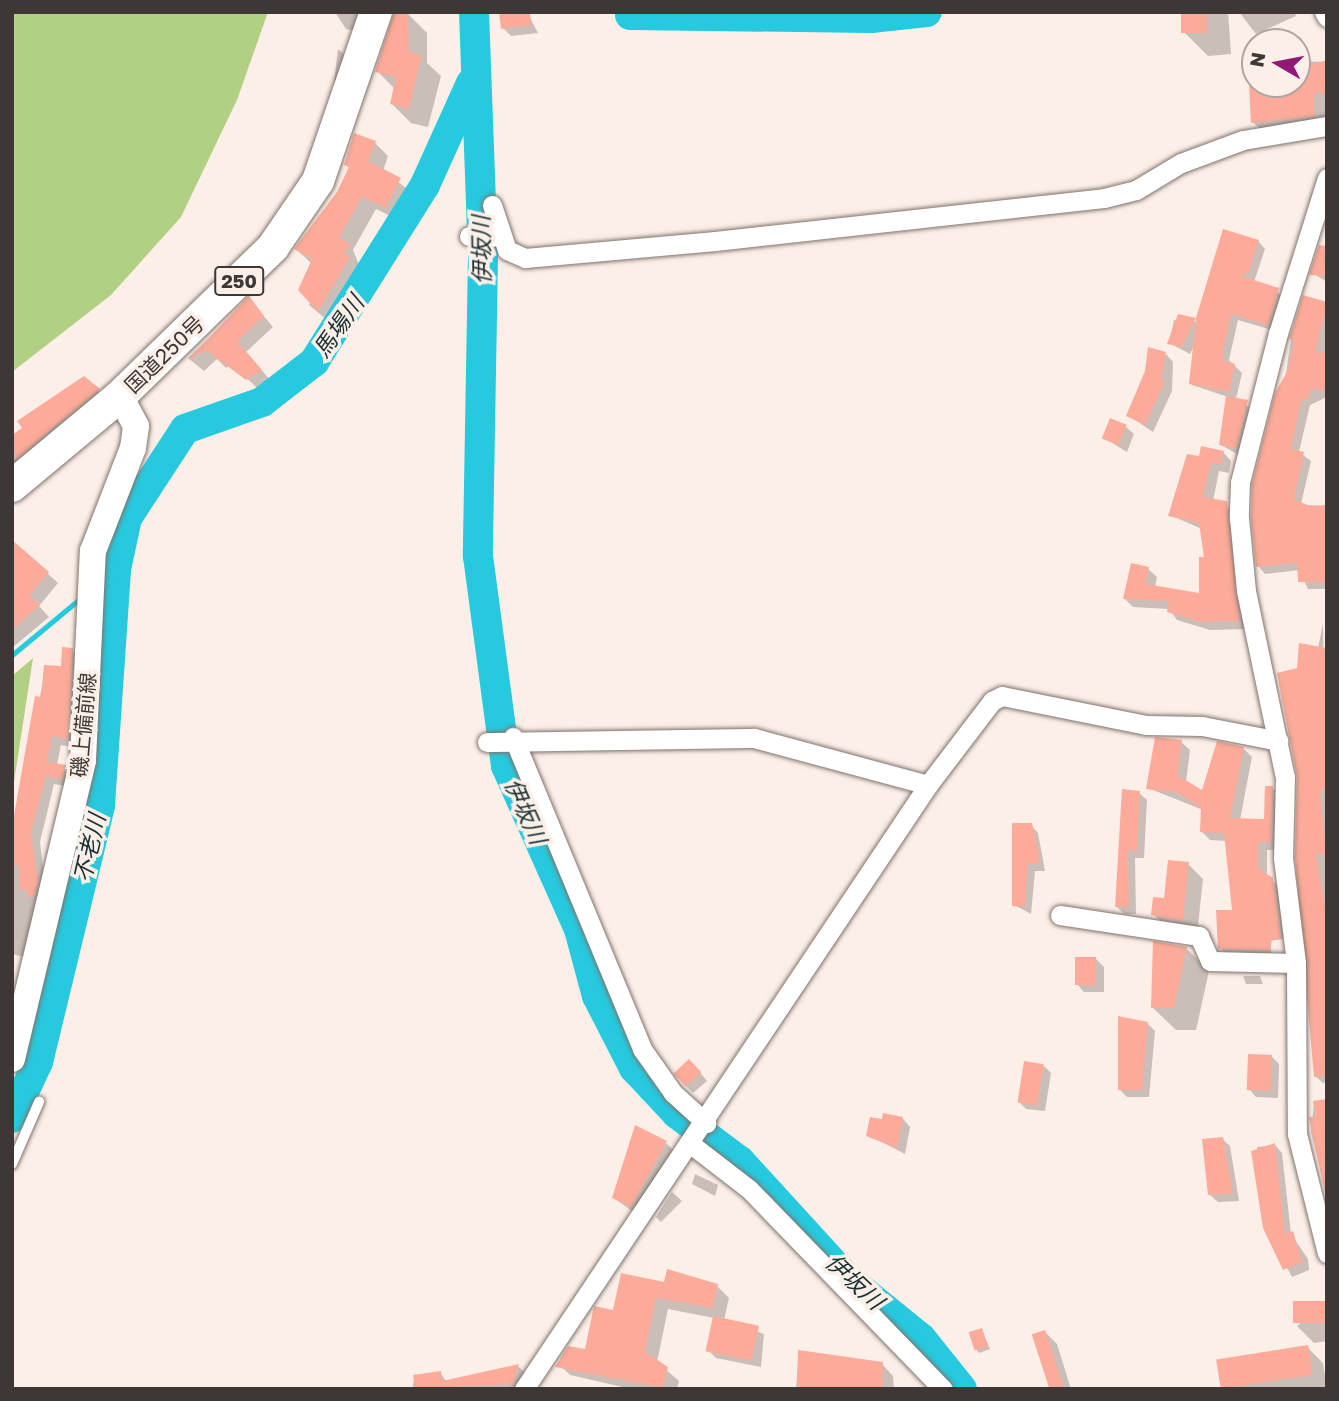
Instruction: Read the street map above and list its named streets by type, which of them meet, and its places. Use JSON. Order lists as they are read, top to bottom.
{
  "streets": {
    "highway": ["250", "国道250号"],
    "main road": ["磯上備前線"]
  },
  "crossings": [
    ["国道250号", "磯上備前線"]
  ],
  "water": ["伊坂川", "馬場川", "不老川"],
  "north": "left"
}
